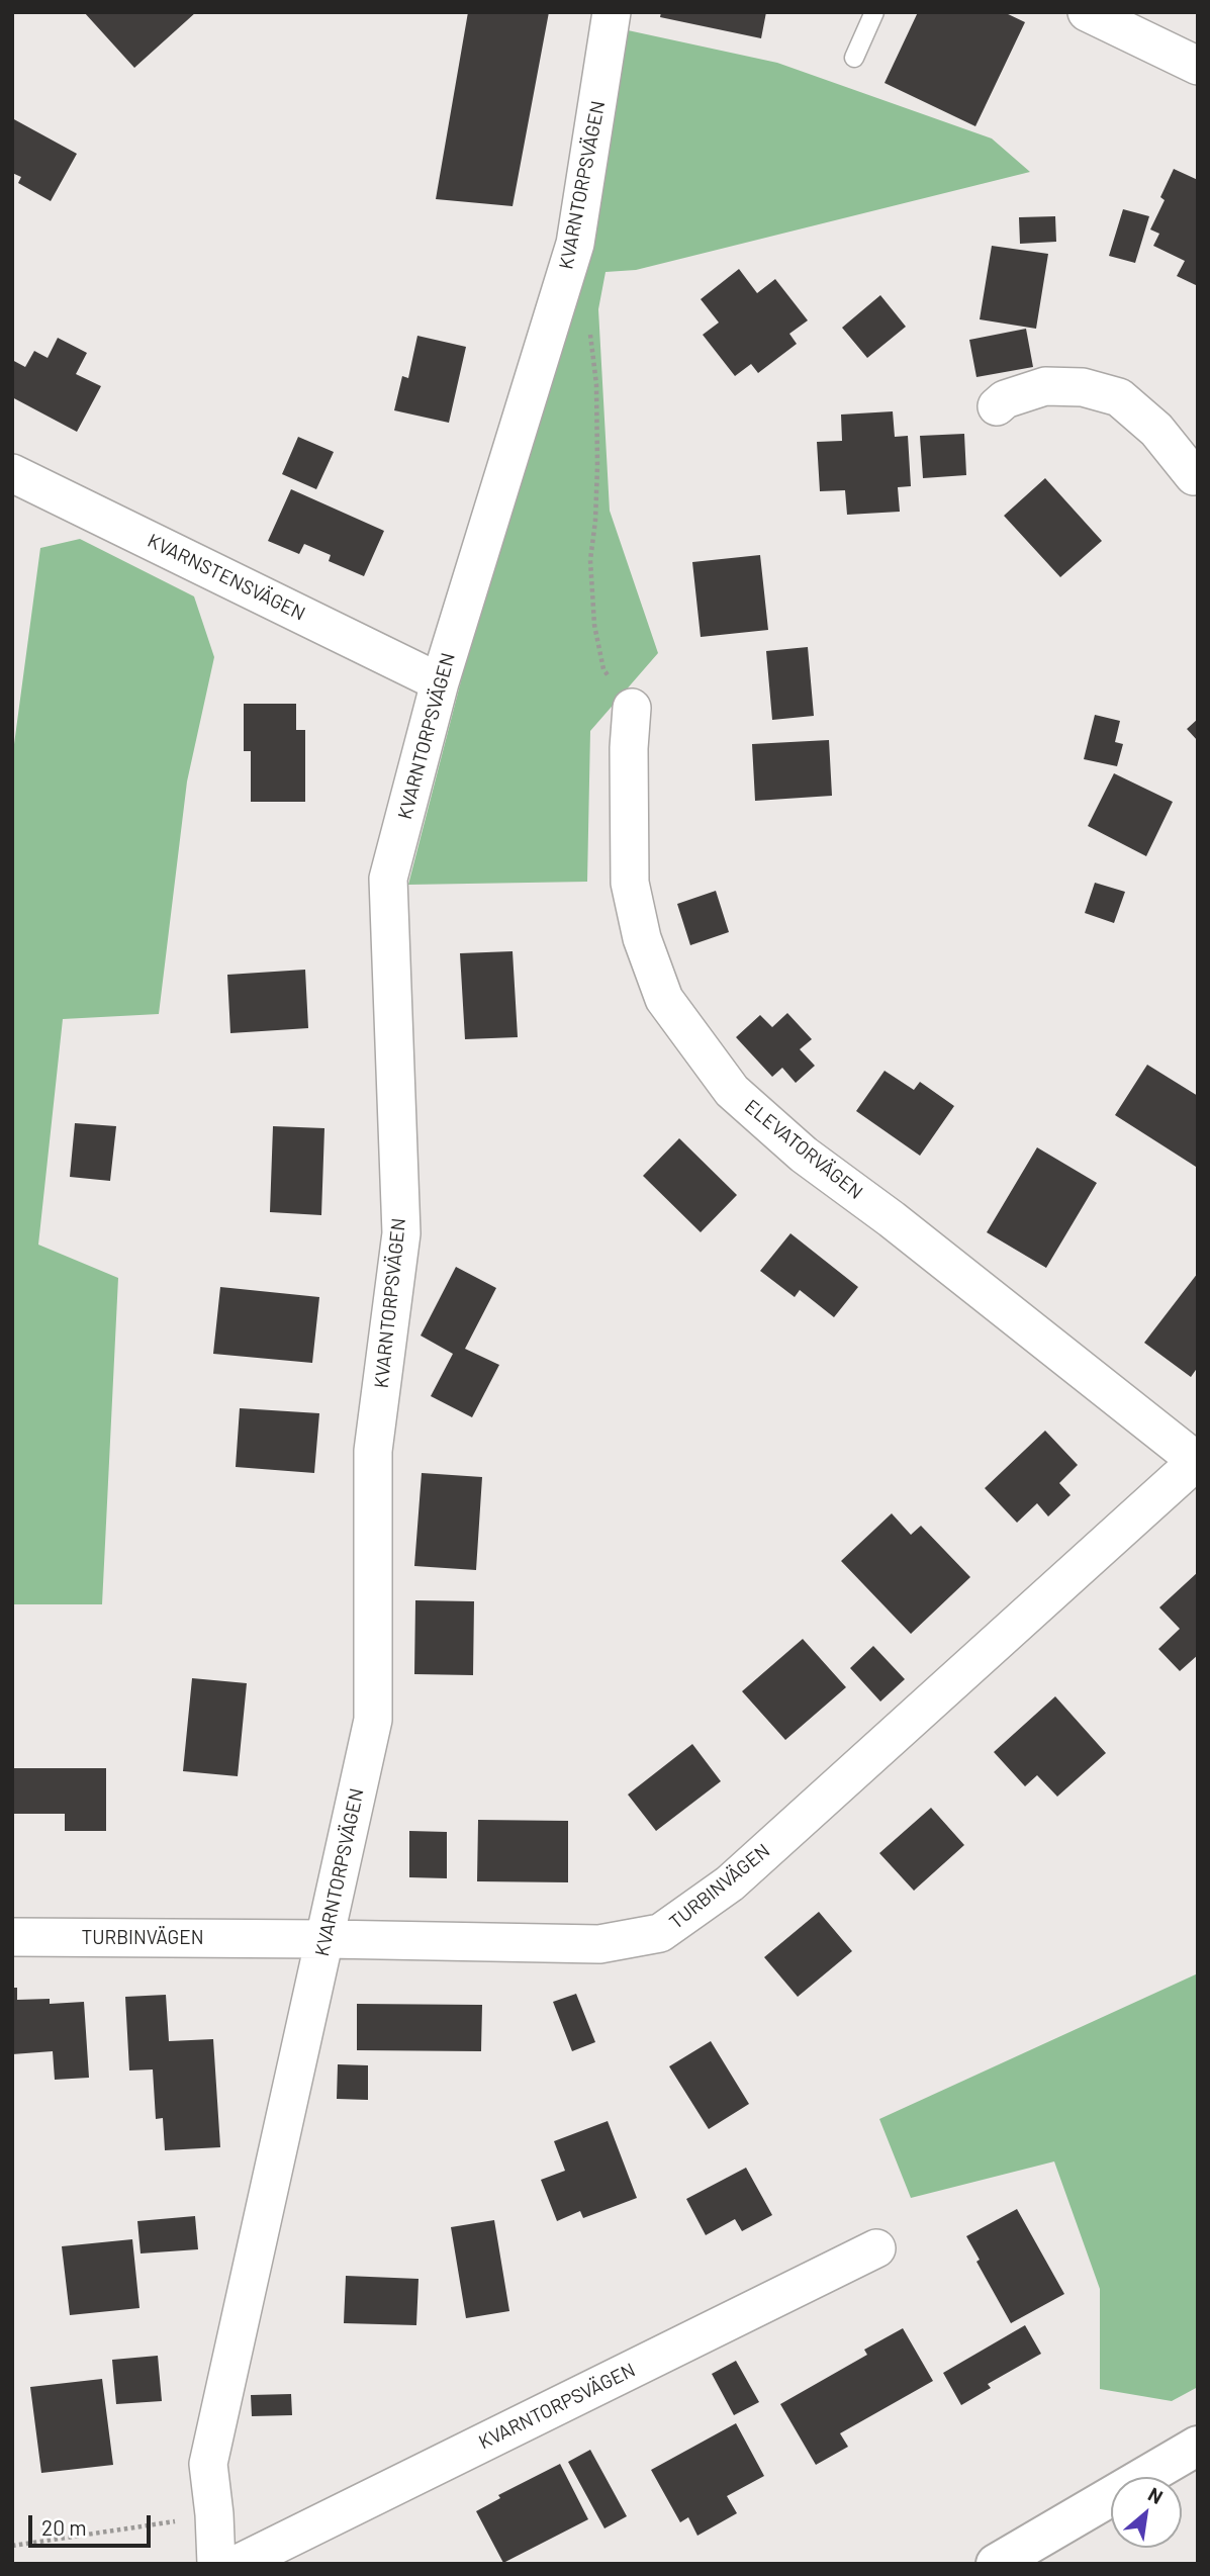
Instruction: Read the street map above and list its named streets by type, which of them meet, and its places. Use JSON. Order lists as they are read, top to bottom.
{
  "streets": {
    "street": [
      "KVARNTORPSVÄGEN",
      "KVARNSTENSVÄGEN",
      "ELEVATORVÄGEN",
      "TURBINVÄGEN"
    ]
  },
  "crossings": [
    ["KVARNTORPSVÄGEN", "KVARNSTENSVÄGEN"],
    ["KVARNTORPSVÄGEN", "TURBINVÄGEN"],
    ["ELEVATORVÄGEN", "TURBINVÄGEN"]
  ],
  "scale_bar": "20 m",
  "north": "top right"
}
